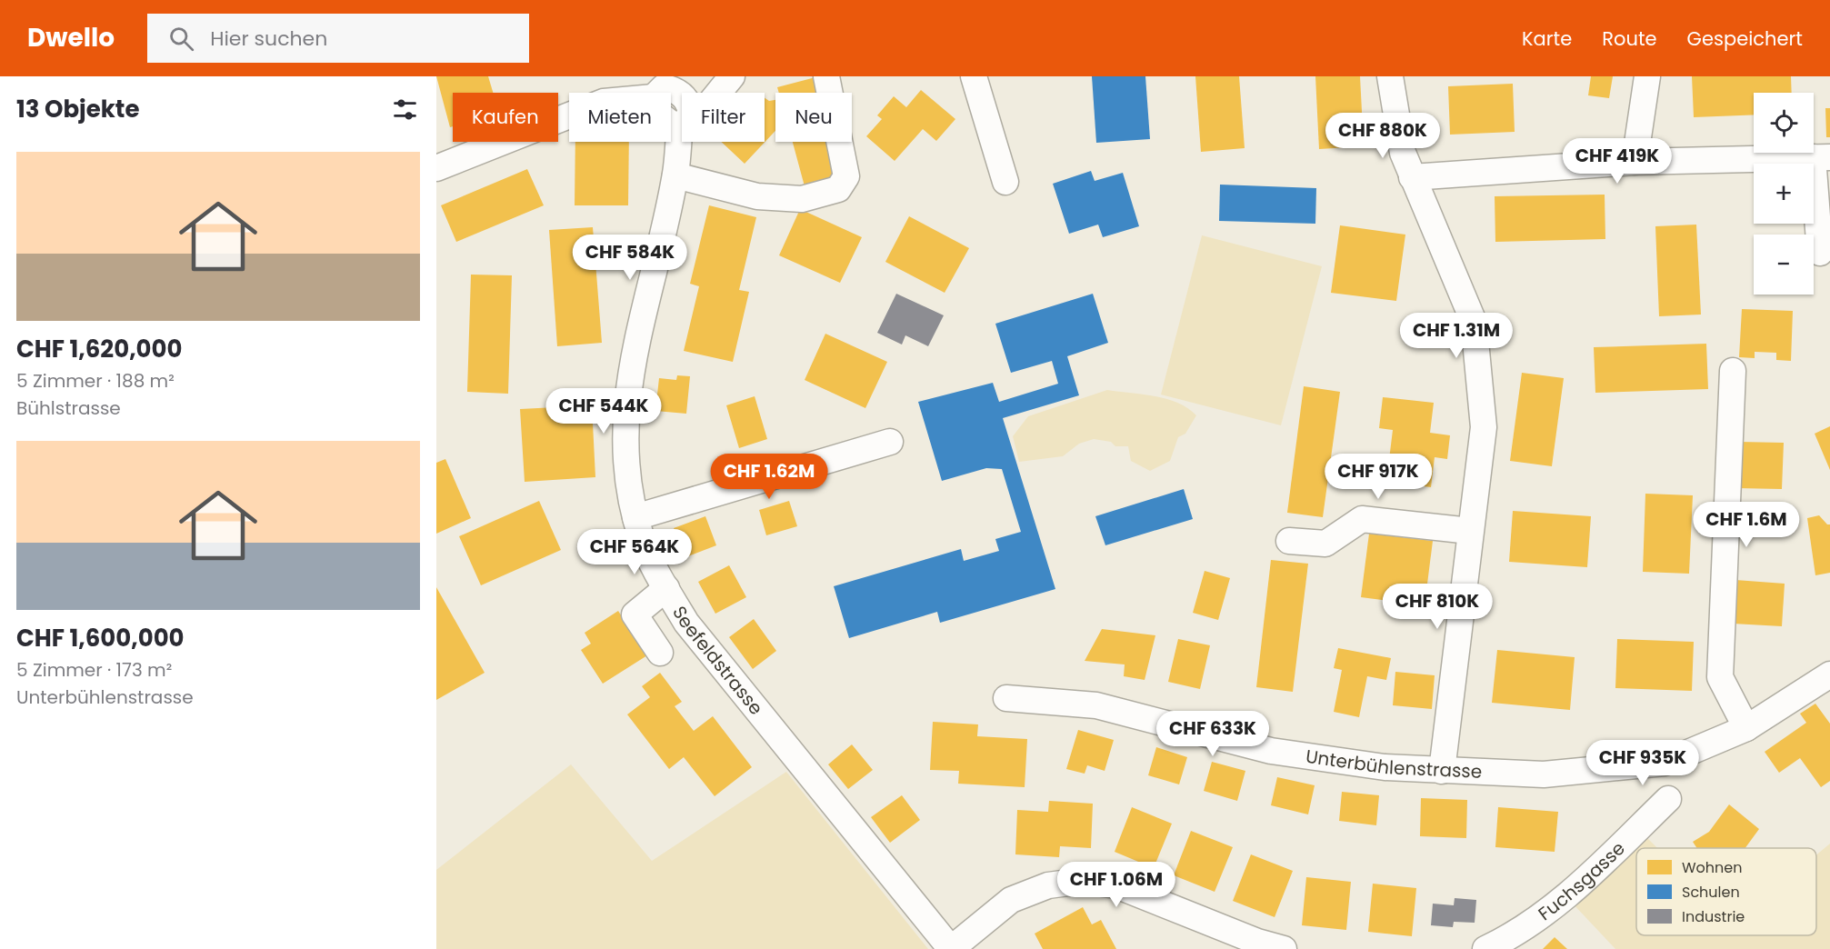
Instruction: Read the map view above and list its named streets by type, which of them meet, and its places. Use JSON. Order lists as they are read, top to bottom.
{
  "streets": {
    "street": ["Seefeldstrasse", "Unterbühlenstrasse", "Fuchsgasse"]
  },
  "legend": ["Wohnen", "Schulen", "Industrie"],
  "page": {
    "header": "Dwello",
    "search": "Hier suchen",
    "nav": ["Karte", "Route", "Gespeichert"],
    "heading": "13 Objekte",
    "map_buttons": ["+", "−"],
    "chip": [
      "Kaufen",
      "Mieten",
      "Filter",
      "Neu"
    ],
    "price": [
      "CHF 880K",
      "CHF 419K",
      "CHF 584K",
      "CHF 1.31M",
      "CHF 544K",
      "CHF 1.62M",
      "CHF 917K",
      "CHF 1.6M",
      "CHF 564K",
      "CHF 810K",
      "CHF 633K",
      "CHF 935K",
      "CHF 1.06M"
    ],
    "list": [
      {
        "name": "CHF 1,620,000",
        "note": "5 Zimmer · 188 m² · Bühlstrasse"
      },
      {
        "name": "CHF 1,600,000",
        "note": "5 Zimmer · 173 m² · Unterbühlenstrasse"
      }
    ]
  }
}
